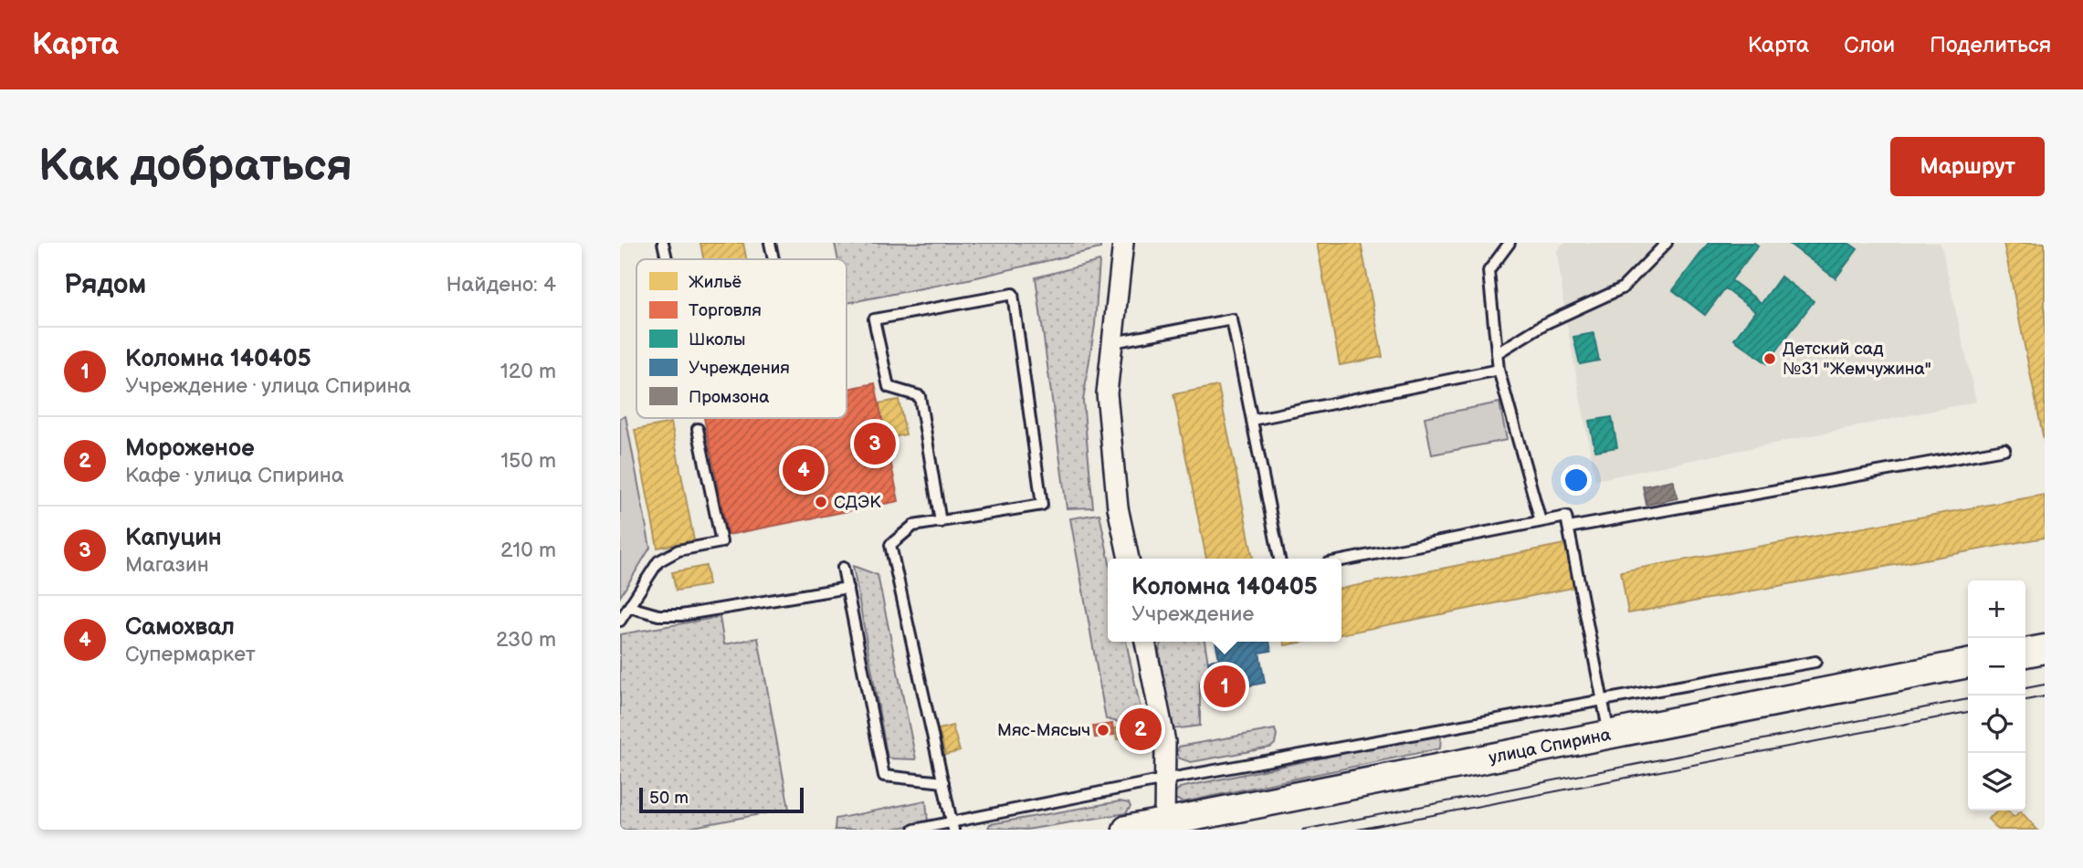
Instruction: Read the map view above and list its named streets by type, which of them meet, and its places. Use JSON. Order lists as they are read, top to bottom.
{
  "streets": {
    "main road": ["улица Спирина"]
  },
  "places": ["Детский сад №31 \"Жемчужина\"", "СДЭК", "Мяс-Мясыч"],
  "legend": [
    "Жильё",
    "Торговля",
    "Школы",
    "Учреждения",
    "Промзона"
  ],
  "scale_bar": "50 m",
  "page": {
    "header": "Карта",
    "nav": ["Карта", "Слои", "Поделиться"],
    "buttons": "Маршрут",
    "title": "Как добраться",
    "heading": ["Рядом", "Найдено: 4"],
    "list": [
      {
        "mark": "1",
        "name": "Коломна 140405",
        "note": "Учреждение · улица Спирина",
        "value": "120 m"
      },
      {
        "mark": "2",
        "name": "Мороженое",
        "note": "Кафе · улица Спирина",
        "value": "150 m"
      },
      {
        "mark": "3",
        "name": "Капуцин",
        "note": "Магазин",
        "value": "210 m"
      },
      {
        "mark": "4",
        "name": "Самохвал",
        "note": "Супермаркет",
        "value": "230 m"
      }
    ],
    "pins": [
      "3",
      "4",
      "1",
      "2"
    ],
    "popup": ["Коломна 140405", "Учреждение"],
    "map_buttons": ["+", "−"],
    "scale": "50 m"
  }
}
